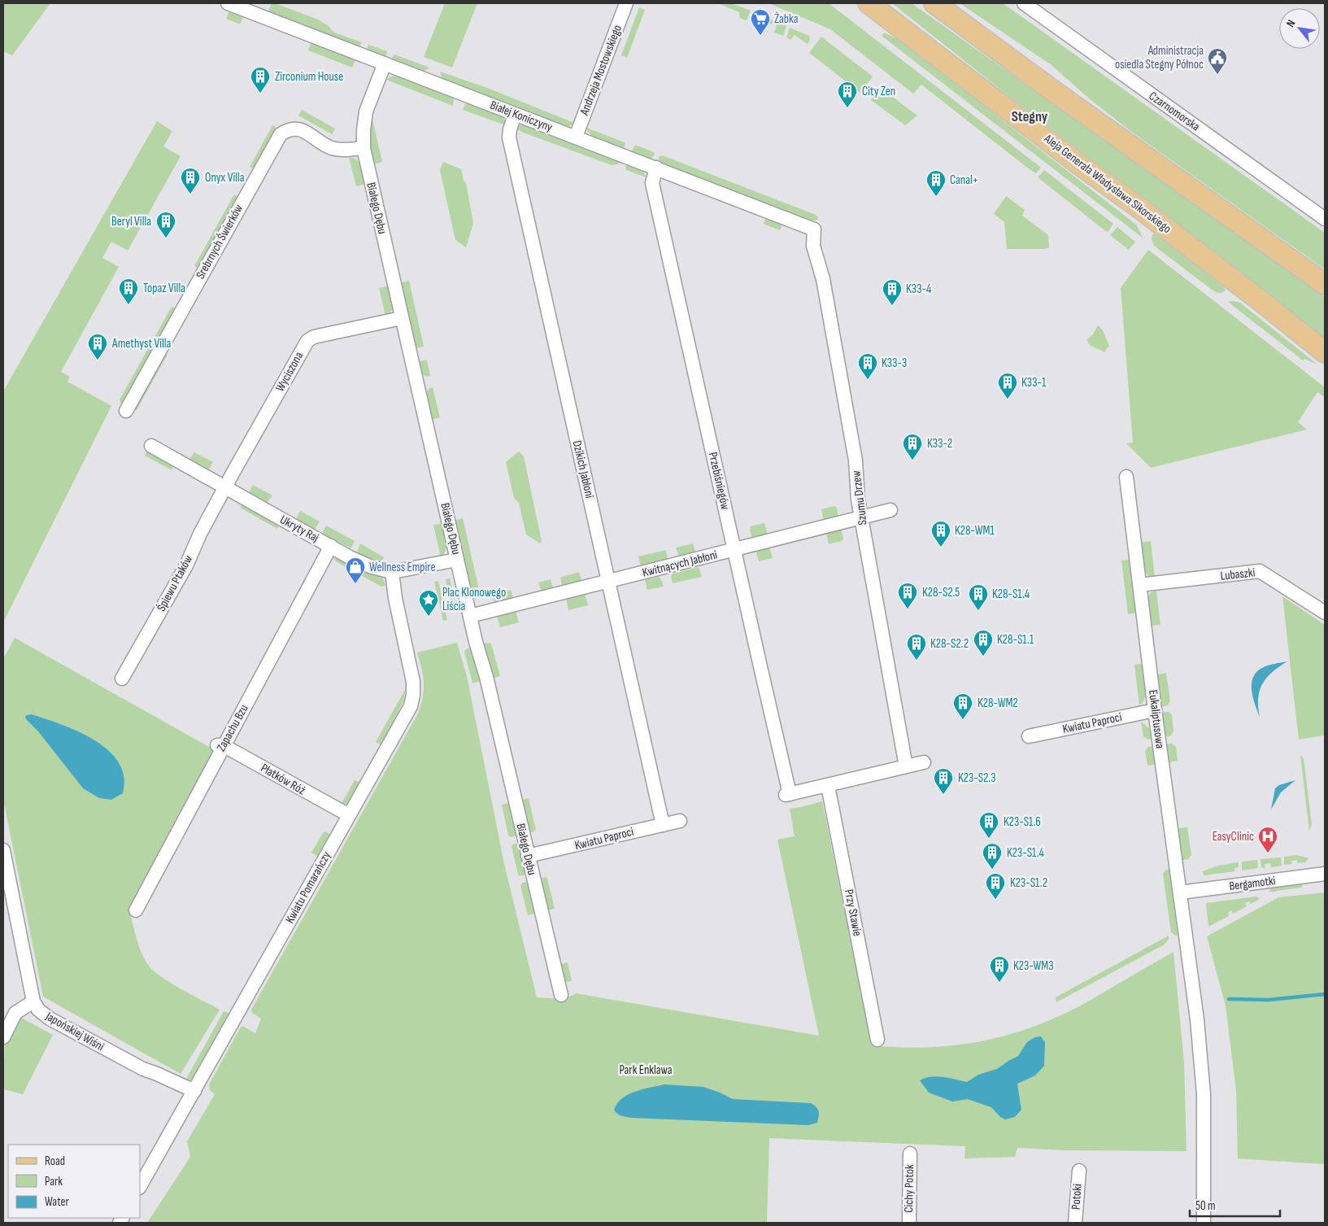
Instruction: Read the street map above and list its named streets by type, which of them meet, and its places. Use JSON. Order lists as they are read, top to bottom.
{
  "streets": {
    "main road": ["Aleja Generała Władysława Sikorskiego"],
    "street": [
      "Andrzeja Mostowskiego",
      "Czarnomorska",
      "Białej Koniczyny",
      "Białego Dębu",
      "Srebrnych Świerków",
      "Wyciszona",
      "Dzikich Jabłoni",
      "Przebiśniegów",
      "Szumu Drzew",
      "Ukryty Raj",
      "Kwitnących Jabłoni",
      "Lubaszki",
      "Śpiewu Ptaków",
      "Eukaliptusowa",
      "Kwiatu Paproci",
      "Zapachu Bzu",
      "Płatków Róż",
      "Bergamotki",
      "Kwiatu Pomarańczy",
      "Przy Stawie",
      "Japońskiej Wiśni",
      "Cichy Potok",
      "Potoki"
    ]
  },
  "crossings": [
    ["Andrzeja Mostowskiego", "Białej Koniczyny"],
    ["Białej Koniczyny", "Białego Dębu"],
    ["Białej Koniczyny", "Dzikich Jabłoni"],
    ["Białej Koniczyny", "Przebiśniegów"],
    ["Białej Koniczyny", "Szumu Drzew"],
    ["Białego Dębu", "Srebrnych Świerków"],
    ["Białego Dębu", "Wyciszona"],
    ["Białego Dębu", "Ukryty Raj"],
    ["Białego Dębu", "Kwitnących Jabłoni"],
    ["Białego Dębu", "Kwiatu Paproci"],
    ["Wyciszona", "Ukryty Raj"],
    ["Wyciszona", "Śpiewu Ptaków"],
    ["Dzikich Jabłoni", "Kwitnących Jabłoni"],
    ["Dzikich Jabłoni", "Kwiatu Paproci"],
    ["Przebiśniegów", "Kwitnących Jabłoni"],
    ["Przebiśniegów", "Przy Stawie"],
    ["Szumu Drzew", "Kwitnących Jabłoni"],
    ["Ukryty Raj", "Śpiewu Ptaków"],
    ["Ukryty Raj", "Zapachu Bzu"],
    ["Ukryty Raj", "Kwiatu Pomarańczy"],
    ["Lubaszki", "Eukaliptusowa"],
    ["Eukaliptusowa", "Kwiatu Paproci"],
    ["Eukaliptusowa", "Bergamotki"],
    ["Zapachu Bzu", "Płatków Róż"],
    ["Płatków Róż", "Kwiatu Pomarańczy"],
    ["Kwiatu Pomarańczy", "Japońskiej Wiśni"]
  ],
  "districts": ["Stegny"],
  "parks": ["Park Enklawa"],
  "places": {
    "supermarket": ["Żabka"],
    "public building": ["Administracja osiedla Stegny Północ"],
    "building": [
      "Zirconium House",
      "City Zen",
      "Onyx Villa",
      "Canal+",
      "Beryl Villa",
      "Topaz Villa",
      "K33-4",
      "Amethyst Villa",
      "K33-3",
      "K33-1",
      "K33-2",
      "K28-WM1",
      "K28-S2.5",
      "K28-S1.4",
      "K28-S1.1",
      "K28-S2.2",
      "K28-WM2",
      "K23-S2.3",
      "K23-S1.6",
      "K23-S1.4",
      "K23-S1.2",
      "K23-WM3"
    ],
    "shop": ["Wellness Empire"],
    "place": ["Plac Klonowego Liścia"],
    "hospital": ["EasyClinic"]
  },
  "legend": ["Road", "Park", "Water"],
  "scale_bar": "50 m",
  "north": "top left"
}
